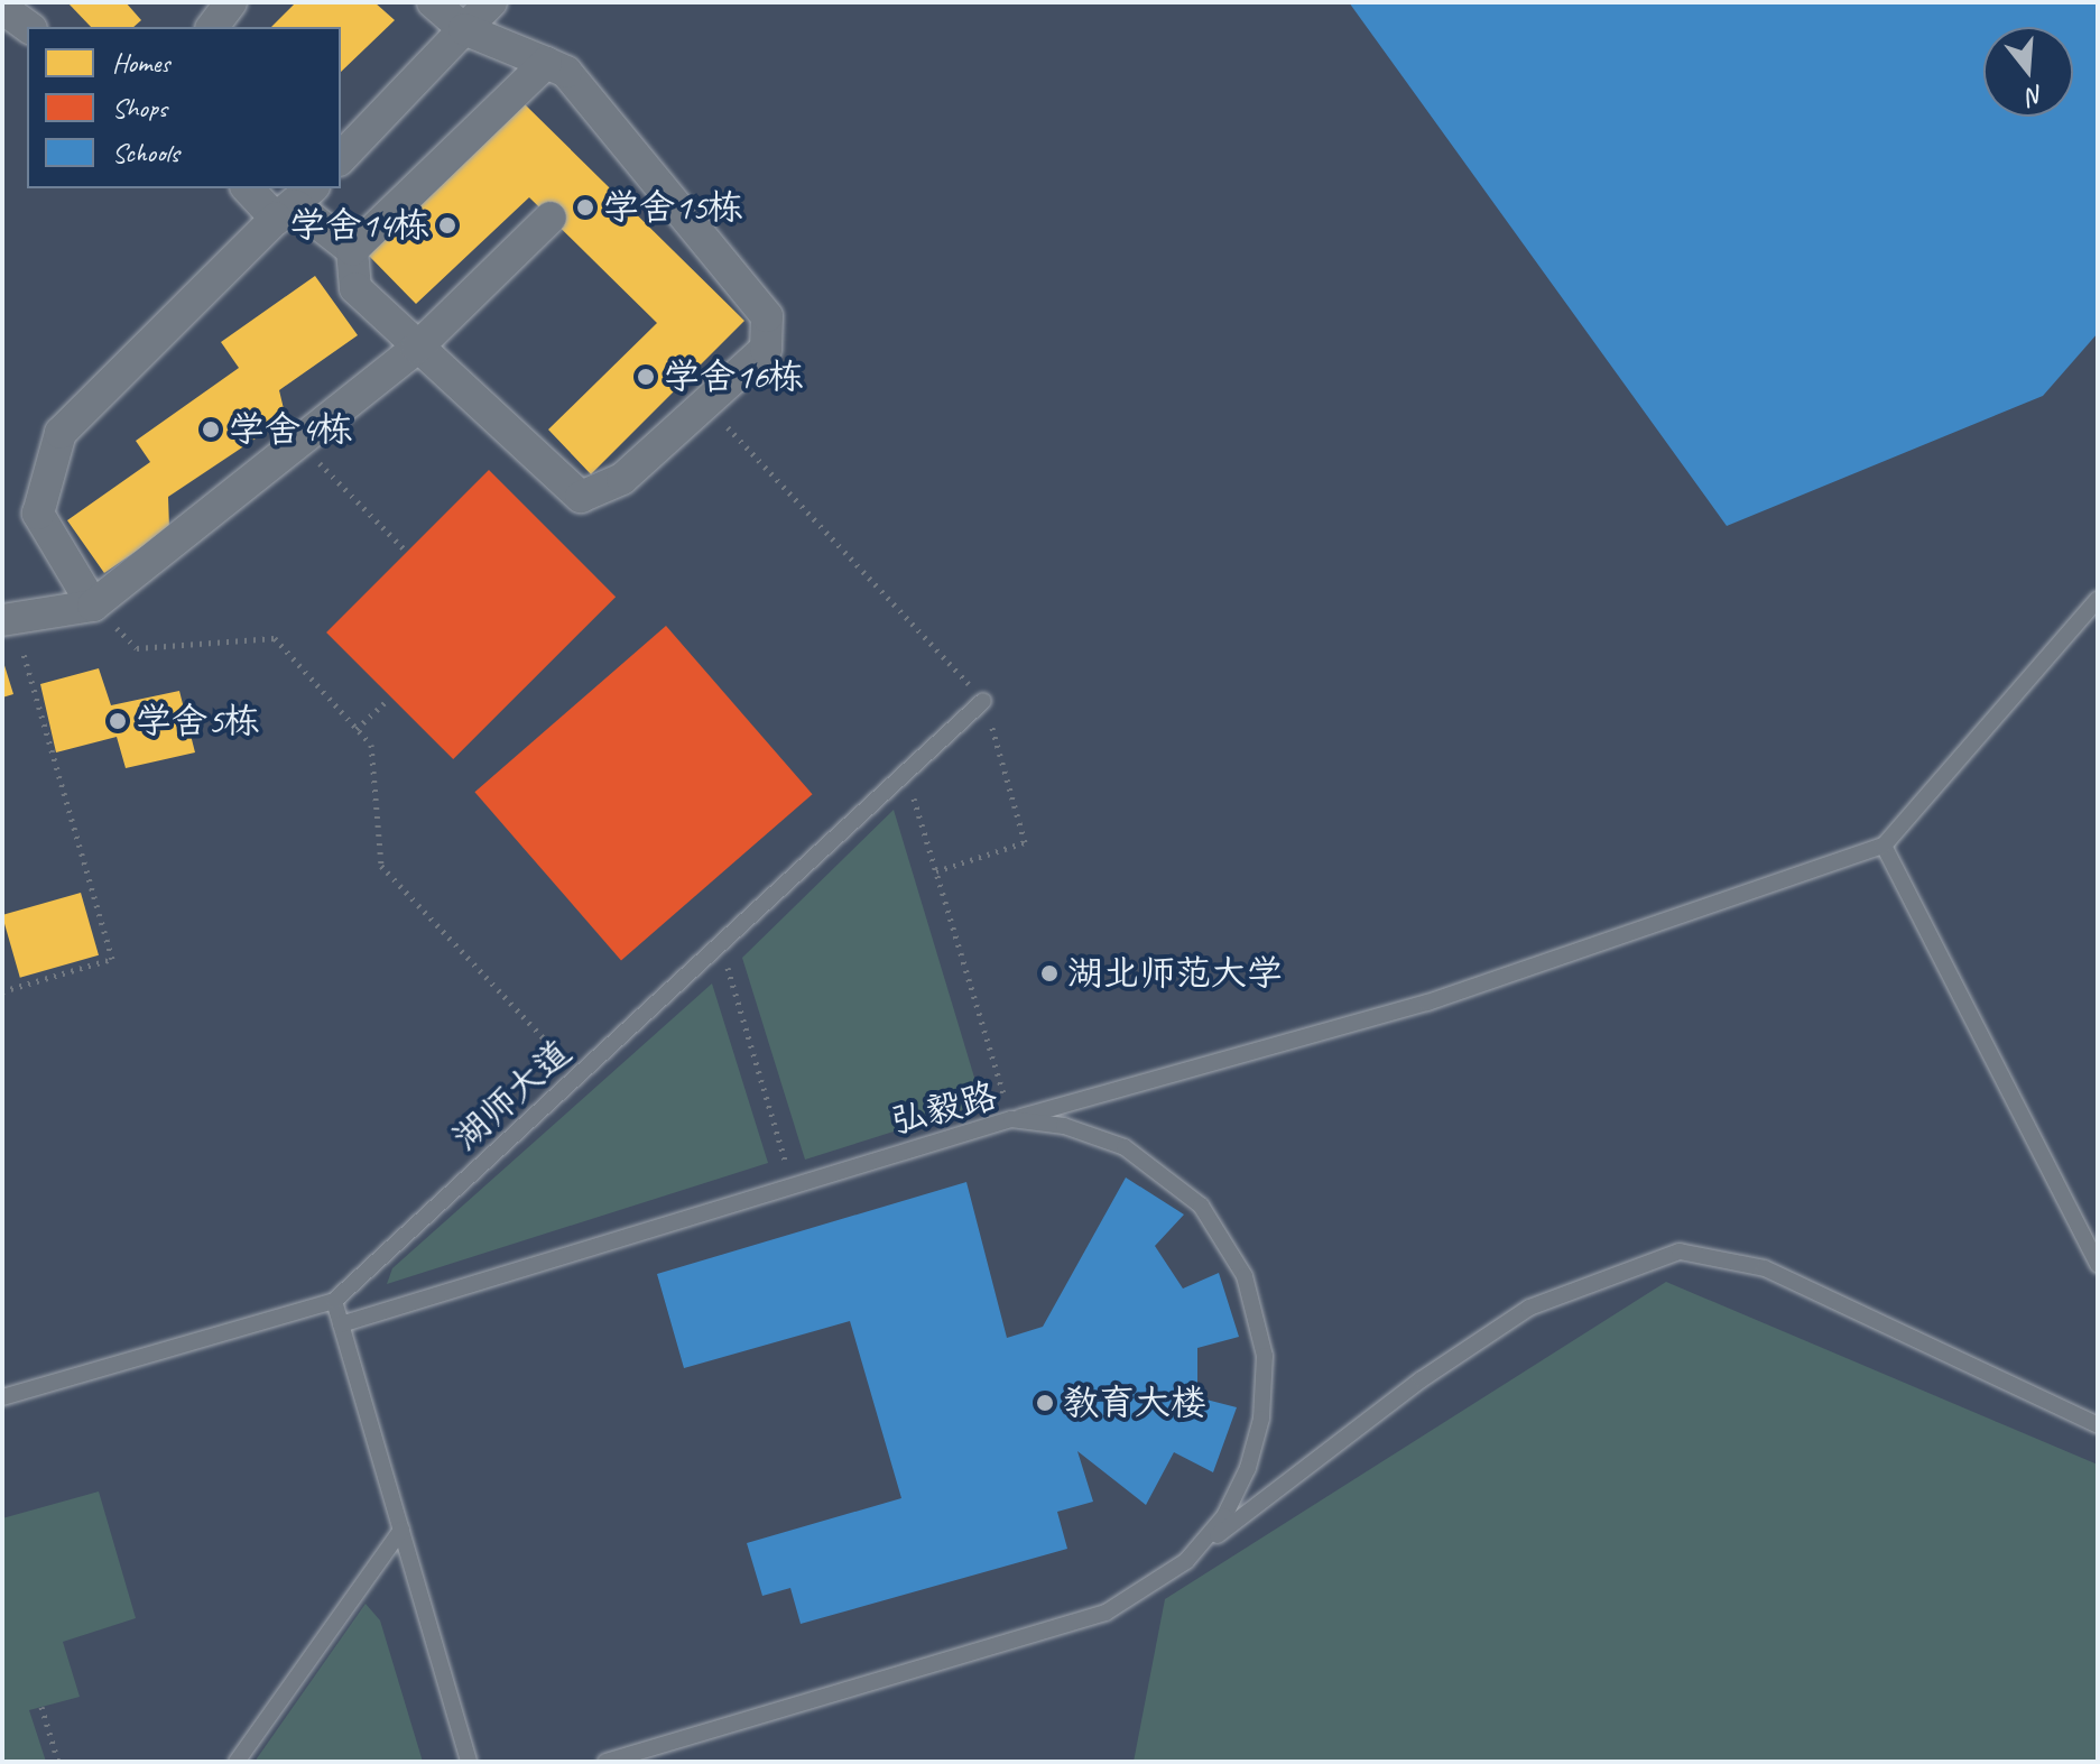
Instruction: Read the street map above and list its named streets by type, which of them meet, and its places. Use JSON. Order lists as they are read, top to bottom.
{
  "streets": {
    "lane": ["湖师大道", "弘毅路"]
  },
  "places": [
    "学舍15栋",
    "学舍14栋",
    "学舍16栋",
    "学舍4栋",
    "学舍5栋",
    "湖北师范大学",
    "教育大楼"
  ],
  "legend": ["Homes", "Shops", "Schools"],
  "north": "bottom"
}
